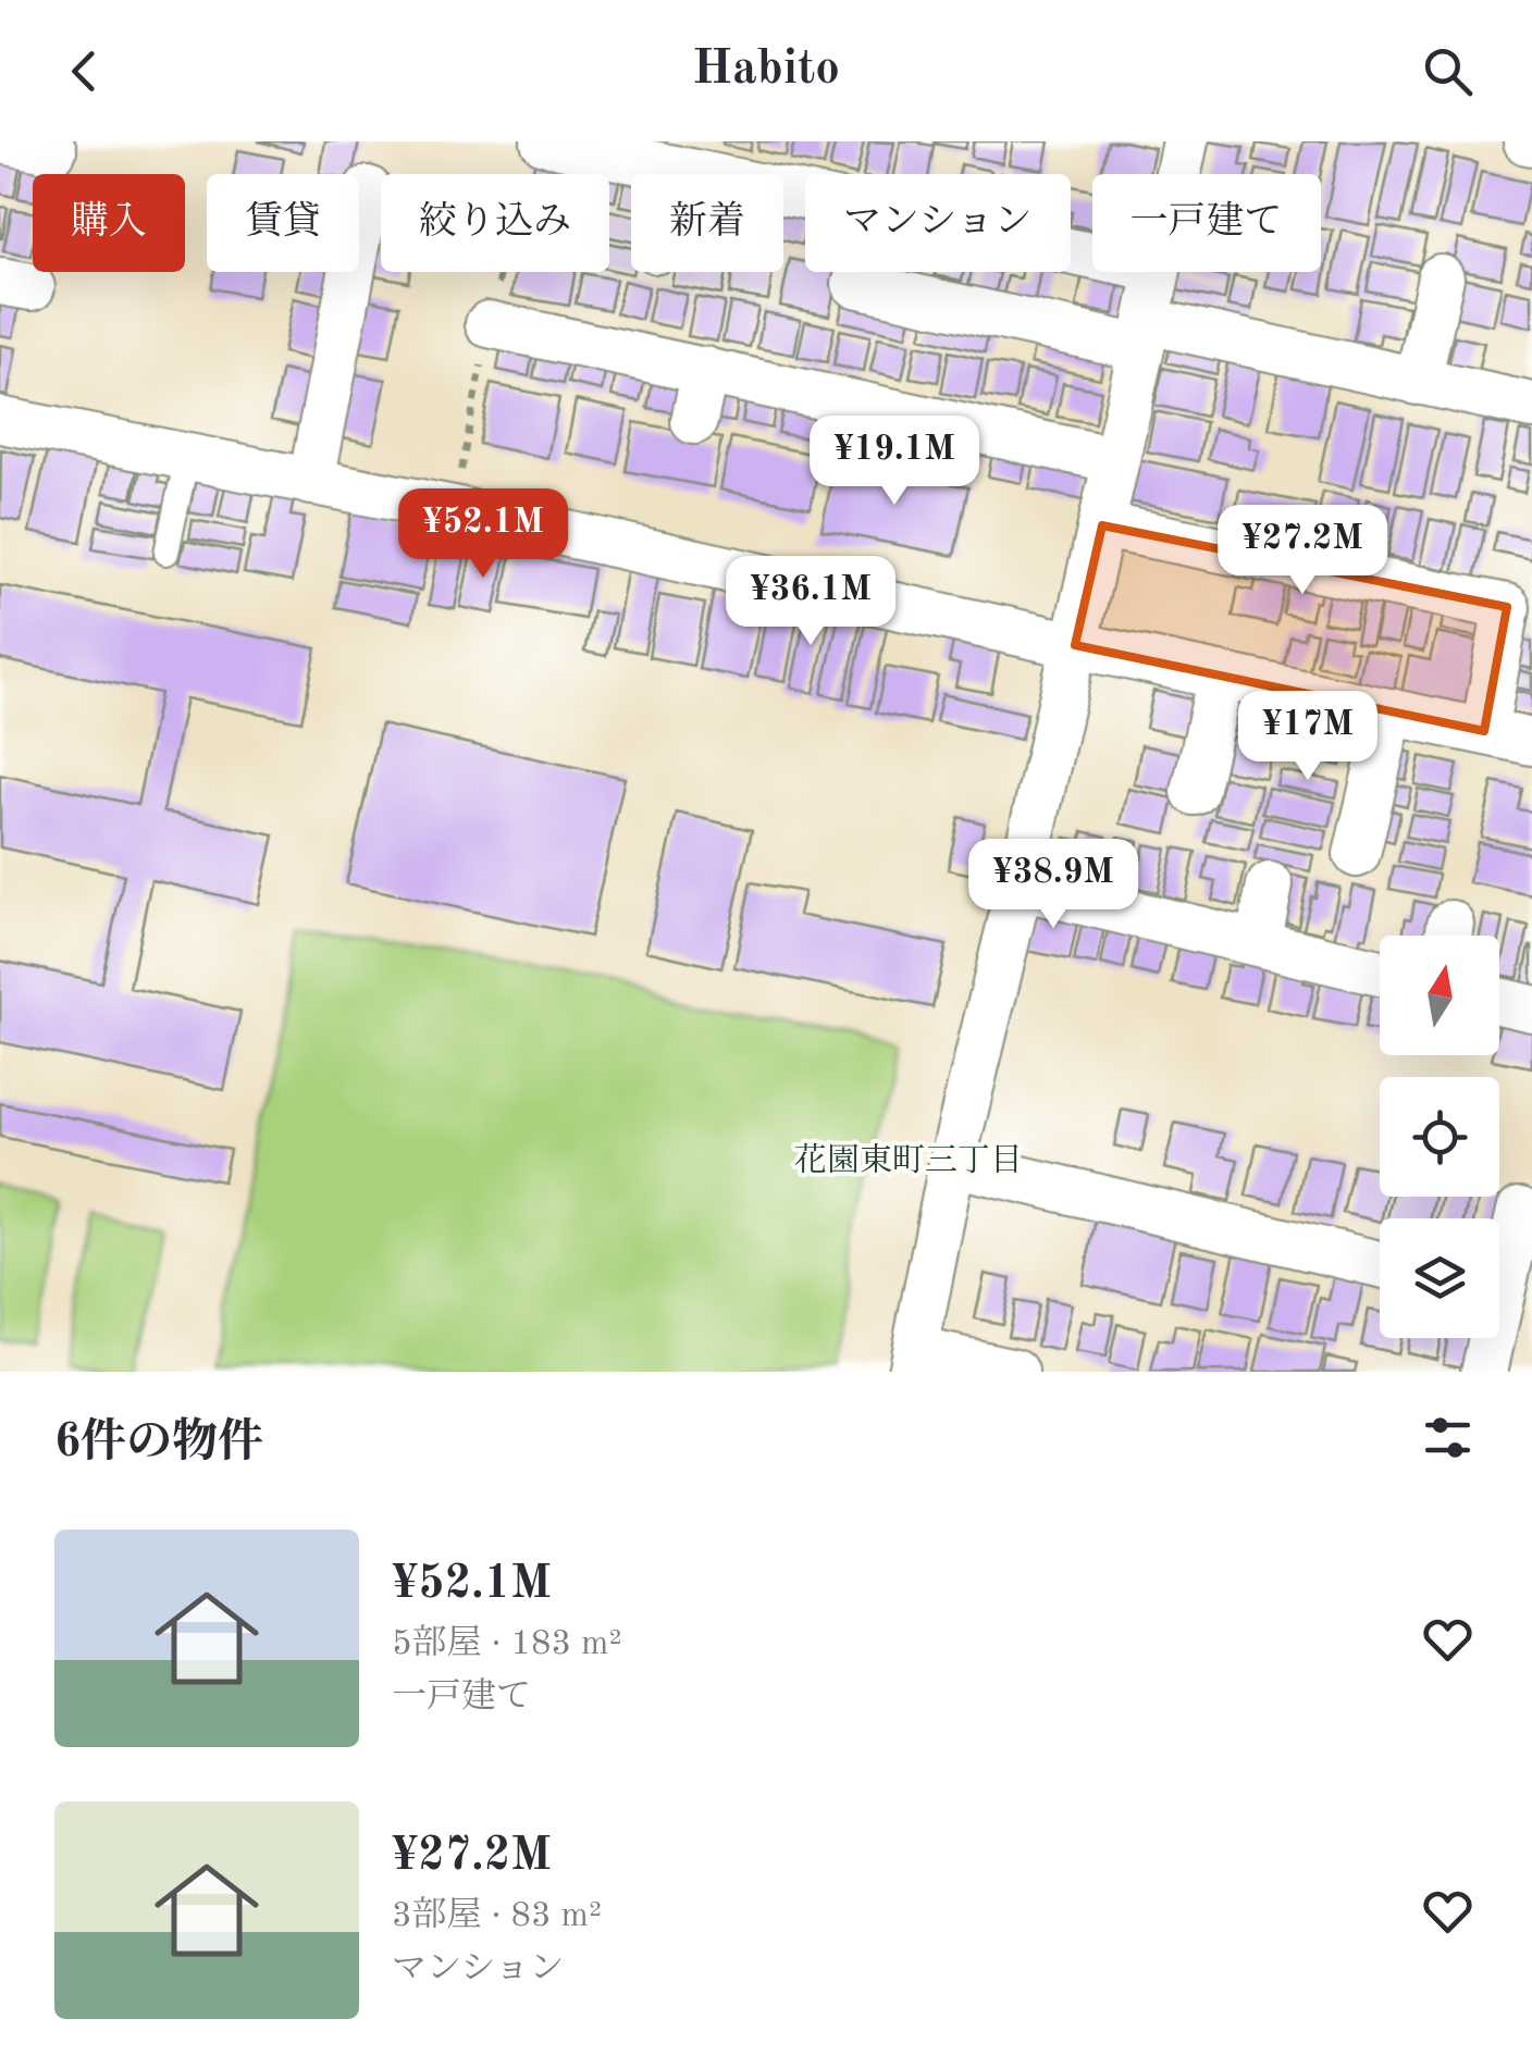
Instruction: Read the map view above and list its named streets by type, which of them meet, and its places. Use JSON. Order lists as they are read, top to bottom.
{
  "districts": ["花園東町三丁目"],
  "north": "top",
  "page": {
    "header": "Habito",
    "chip": [
      "購入",
      "賃貸",
      "絞り込み",
      "新着",
      "マンション",
      "一戸建て"
    ],
    "price": [
      "¥19.1M",
      "¥52.1M",
      "¥27.2M",
      "¥36.1M",
      "¥17M",
      "¥38.9M"
    ],
    "heading": "6件の物件",
    "list": [
      {
        "name": "¥52.1M",
        "note": "5部屋 · 183 m² · 一戸建て"
      },
      {
        "name": "¥27.2M",
        "note": "3部屋 · 83 m² · マンション"
      }
    ]
  }
}
